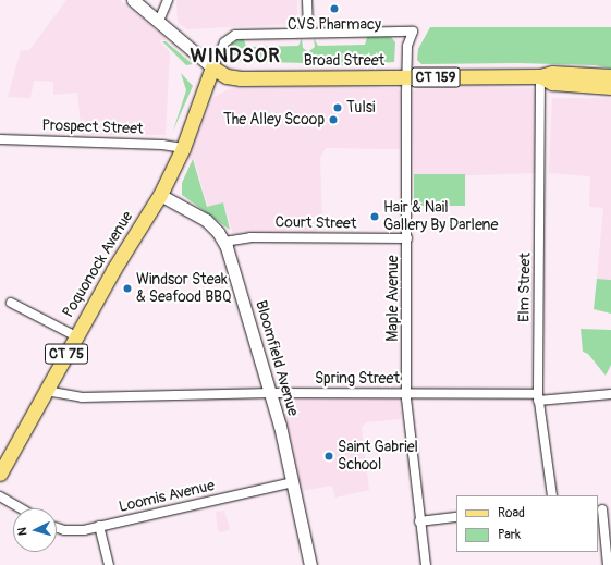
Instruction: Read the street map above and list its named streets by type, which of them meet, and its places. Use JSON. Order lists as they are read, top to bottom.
{
  "streets": {
    "main road": [
      "Broad Street",
      "CT 159",
      "Poquonock Avenue",
      "CT 75",
      "Bloomfield Avenue"
    ],
    "street": [
      "Prospect Street",
      "Court Street",
      "Elm Street",
      "Maple Avenue",
      "Spring Street",
      "Loomis Avenue"
    ]
  },
  "crossings": [
    ["Broad Street", "CT 159"],
    ["Broad Street", "Poquonock Avenue"],
    ["Broad Street", "Elm Street"],
    ["Broad Street", "Maple Avenue"],
    ["CT 159", "Poquonock Avenue"],
    ["Prospect Street", "Poquonock Avenue"],
    ["Court Street", "Maple Avenue"],
    ["Court Street", "Bloomfield Avenue"],
    ["Poquonock Avenue", "Bloomfield Avenue"],
    ["Poquonock Avenue", "Spring Street"],
    ["Elm Street", "Spring Street"],
    ["Maple Avenue", "Spring Street"],
    ["Bloomfield Avenue", "Spring Street"],
    ["Bloomfield Avenue", "Loomis Avenue"]
  ],
  "districts": ["WINDSOR"],
  "places": [
    "CVS Pharmacy",
    "Tulsi",
    "The Alley Scoop",
    "Hair & Nail Gallery By Darlene",
    "Windsor Steak & Seafood BBQ",
    "Saint Gabriel School"
  ],
  "legend": ["Road", "Park"],
  "north": "left"
}
